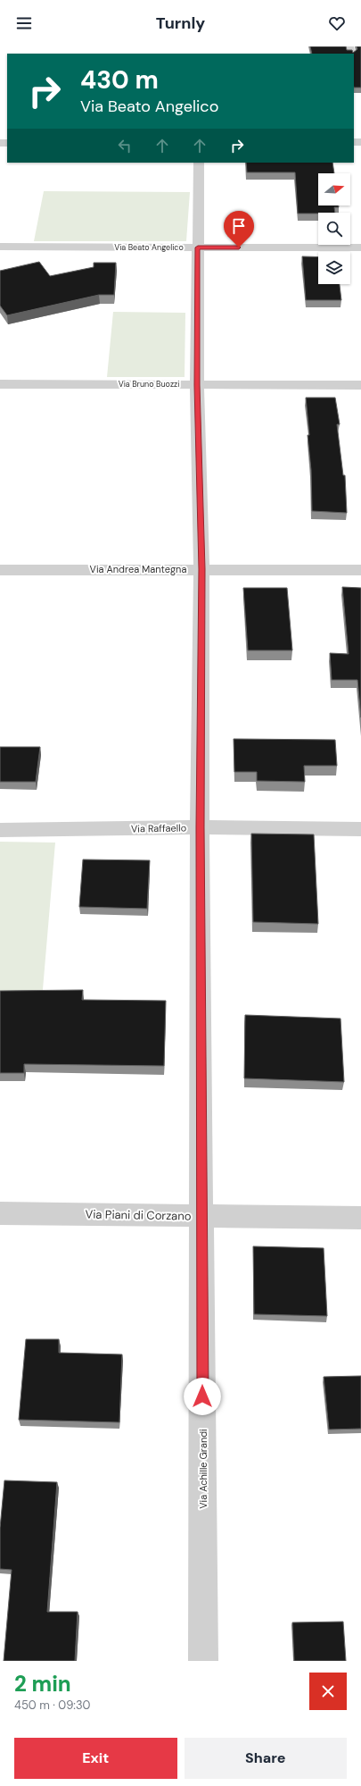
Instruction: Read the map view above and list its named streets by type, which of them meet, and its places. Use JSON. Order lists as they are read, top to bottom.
{
  "streets": {
    "street": [
      "Via Beato Angelico",
      "Via Bruno Buozzi",
      "Via Andrea Mantegna",
      "Via Raffaello",
      "Via Piani di Corzano",
      "Via Achille Grandi"
    ]
  },
  "crossings": [
    ["Via Beato Angelico", "Via Achille Grandi"],
    ["Via Bruno Buozzi", "Via Achille Grandi"],
    ["Via Andrea Mantegna", "Via Achille Grandi"],
    ["Via Raffaello", "Via Achille Grandi"],
    ["Via Piani di Corzano", "Via Achille Grandi"]
  ],
  "north": "right",
  "page": {
    "header": "Turnly",
    "turn": ["430 m", "Via Beato Angelico"],
    "heading": ["2 min", "450 m · 09:30"],
    "buttons": ["Exit", "Share"]
  }
}
